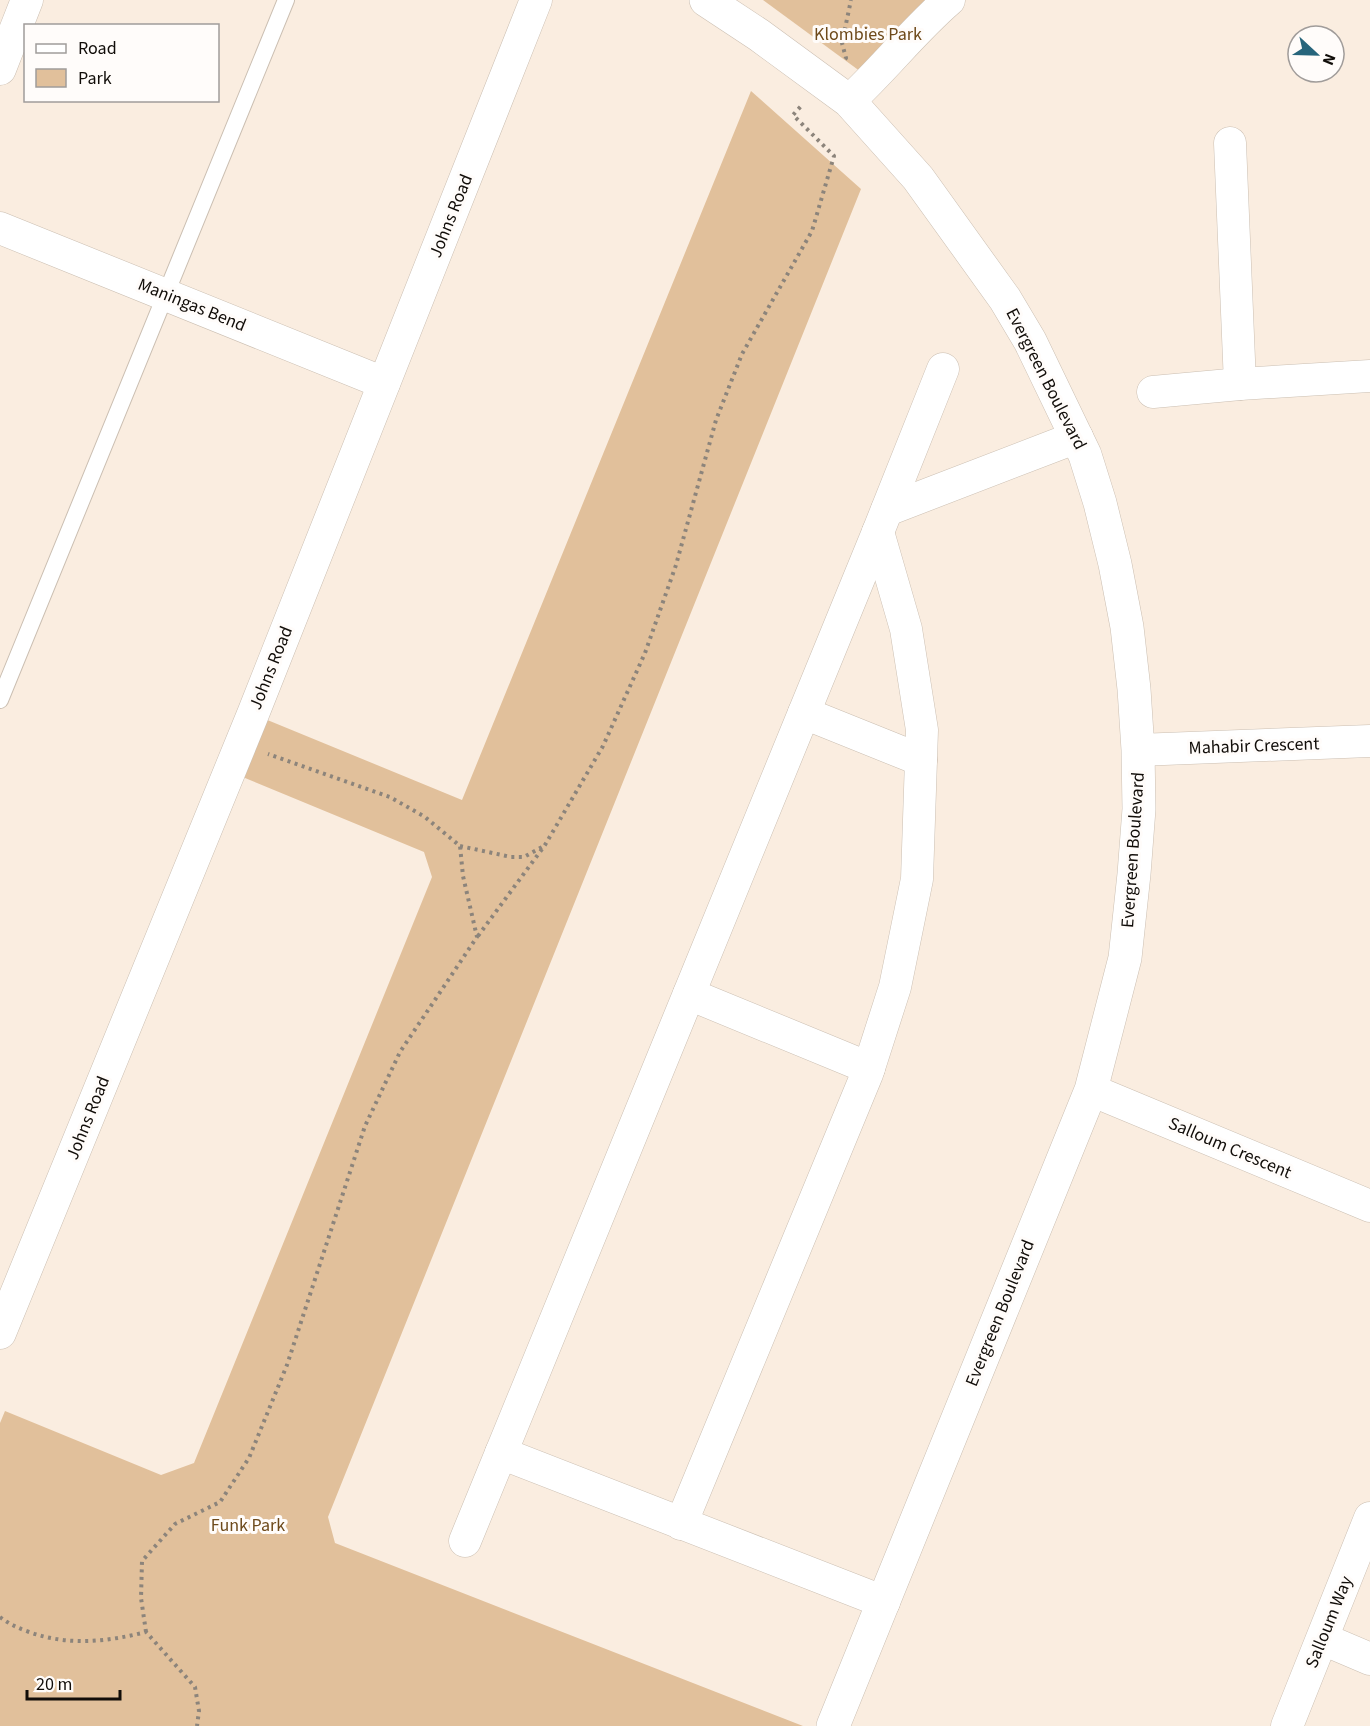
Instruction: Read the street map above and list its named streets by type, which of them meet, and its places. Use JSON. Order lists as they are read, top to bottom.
{
  "streets": {
    "street": [
      "Johns Road",
      "Maningas Bend",
      "Evergreen Boulevard",
      "Mahabir Crescent",
      "Salloum Crescent",
      "Salloum Way"
    ]
  },
  "crossings": [
    ["Johns Road", "Maningas Bend"],
    ["Evergreen Boulevard", "Mahabir Crescent"],
    ["Evergreen Boulevard", "Salloum Crescent"]
  ],
  "parks": ["Klombies Park", "Funk Park"],
  "legend": ["Road", "Park"],
  "scale_bar": "20 m",
  "north": "right"
}
